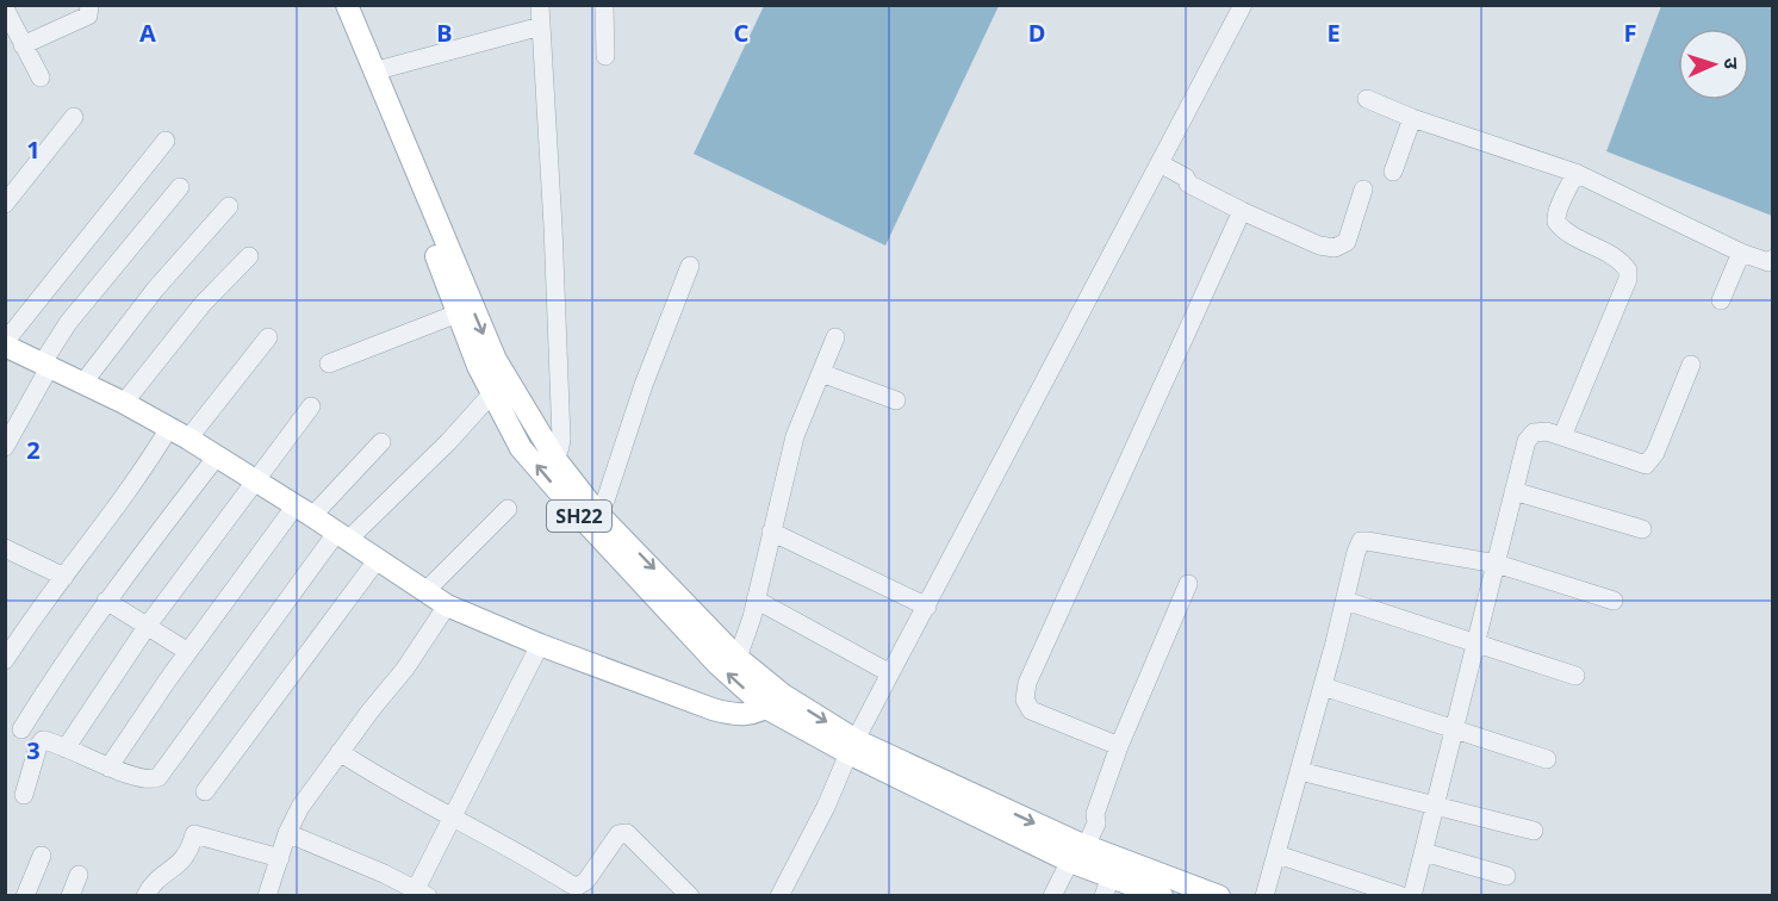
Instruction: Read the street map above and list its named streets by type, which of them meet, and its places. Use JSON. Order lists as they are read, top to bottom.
{
  "streets": {
    "main road": ["SH22"]
  },
  "north": "right",
  "grid": {
    "columns": [
      "A",
      "B",
      "C",
      "D",
      "E",
      "F"
    ],
    "rows": ["1", "2", "3"]
  }
}
